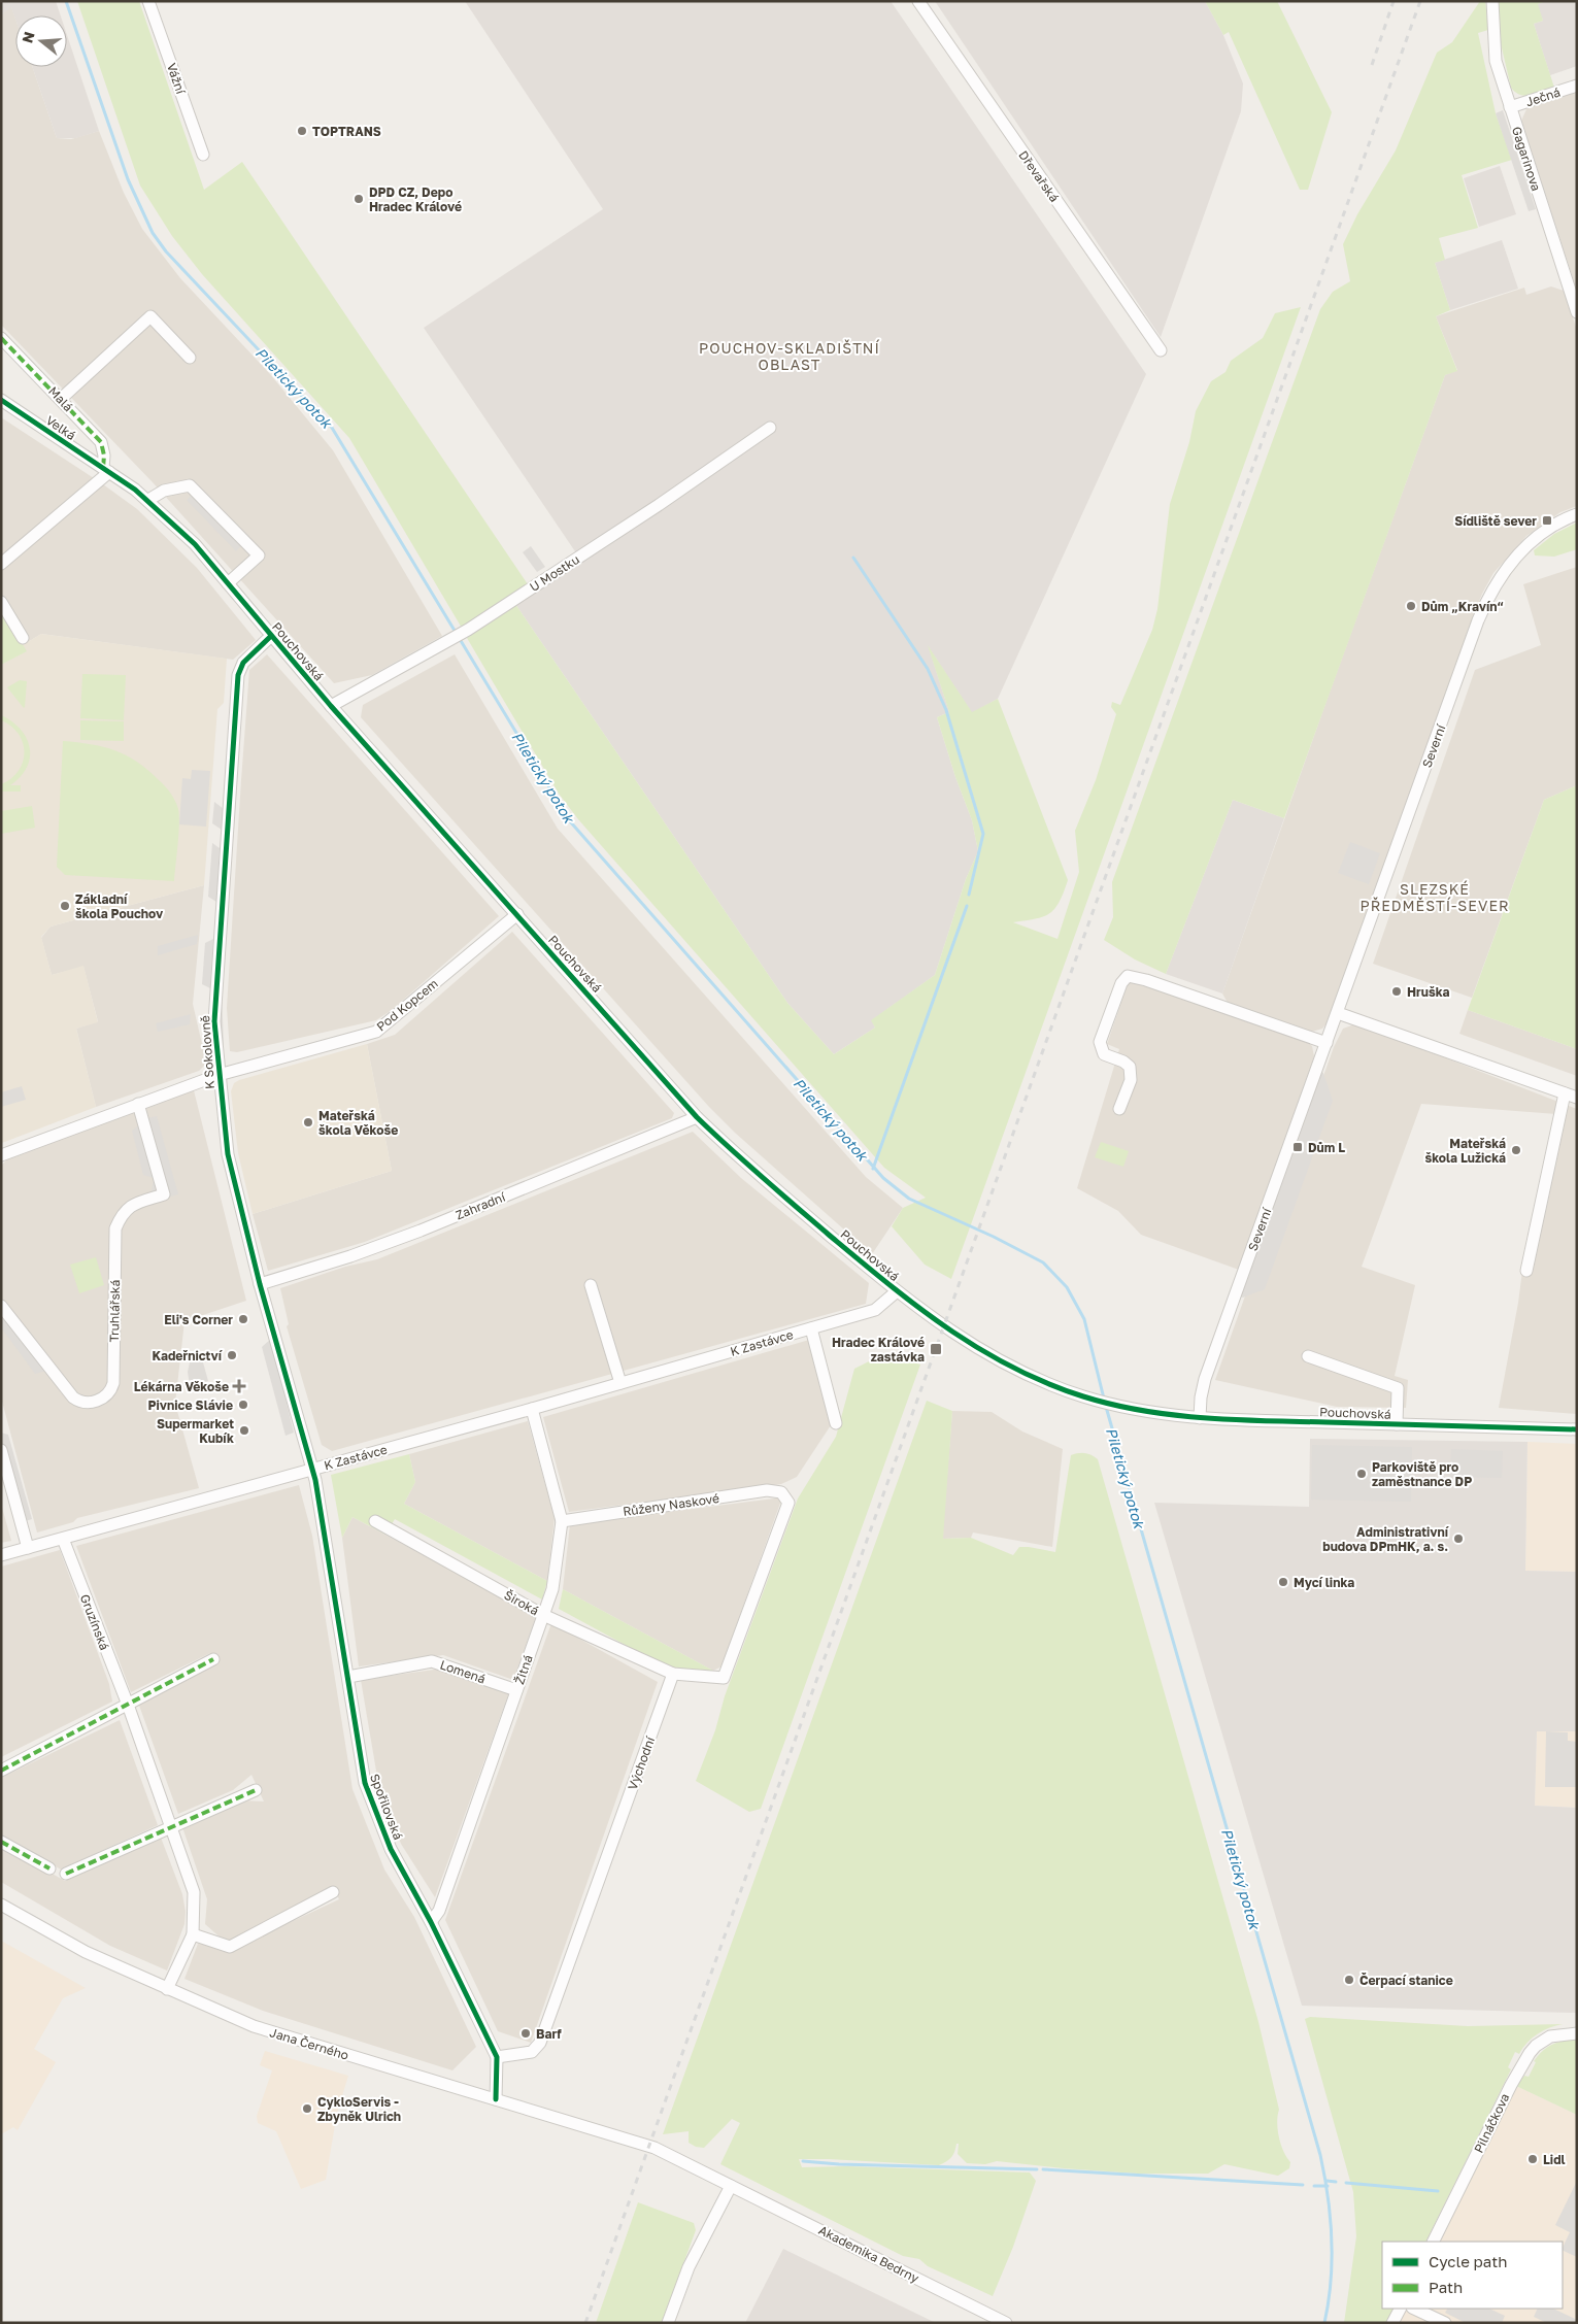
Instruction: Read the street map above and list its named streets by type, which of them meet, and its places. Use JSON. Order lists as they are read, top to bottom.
{
  "streets": {
    "street": [
      "Vážní",
      "Ječná",
      "Gagarinova",
      "Dřevařská",
      "Malá",
      "Velká",
      "U Mostku",
      "Pouchovská",
      "Severní",
      "Pod Kopcem",
      "K Sokolovně",
      "Zahradní",
      "Truhlářská",
      "K Zastávce",
      "Růženy Naskové",
      "Široká",
      "Gruzínská",
      "Žitná",
      "Lomená",
      "Východní",
      "Spořilovská",
      "Jana Černého",
      "Pilnáčkova",
      "Akademika Bedrny"
    ]
  },
  "crossings": [
    ["Ječná", "Gagarinova"],
    ["Malá", "Velká"],
    ["Malá", "Pouchovská"],
    ["Velká", "Pouchovská"],
    ["U Mostku", "Pouchovská"],
    ["Pouchovská", "Severní"],
    ["Pouchovská", "Pod Kopcem"],
    ["Pouchovská", "K Sokolovně"],
    ["Pouchovská", "Zahradní"],
    ["Pouchovská", "K Zastávce"],
    ["Pod Kopcem", "K Sokolovně"],
    ["K Sokolovně", "Zahradní"],
    ["K Sokolovně", "K Zastávce"],
    ["K Sokolovně", "Spořilovská"],
    ["K Zastávce", "Gruzínská"],
    ["K Zastávce", "Žitná"],
    ["K Zastávce", "Spořilovská"],
    ["Růženy Naskové", "Široká"],
    ["Růženy Naskové", "Žitná"],
    ["Růženy Naskové", "Východní"],
    ["Široká", "Žitná"],
    ["Široká", "Východní"],
    ["Gruzínská", "Jana Černého"],
    ["Žitná", "Lomená"],
    ["Žitná", "Spořilovská"],
    ["Lomená", "Spořilovská"],
    ["Východní", "Spořilovská"],
    ["Spořilovská", "Jana Černého"],
    ["Jana Černého", "Akademika Bedrny"]
  ],
  "districts": ["POUCHOV-SKLADIŠTNÍ OBLAST", "SLEZSKÉ PŘEDMĚSTÍ-SEVER"],
  "water": ["Piletický potok"],
  "places": {
    "other": [
      "TOPTRANS",
      "DPD CZ, Depo Hradec Králové",
      "Dům „Kravín“",
      "Základní škola Pouchov",
      "Hruška",
      "Mateřská škola Věkoše",
      "Mateřská škola Lužická",
      "Eli's Corner",
      "Kadeřnictví",
      "Pivnice Slávie",
      "Supermarket Kubík",
      "Parkoviště pro zaměstnance DP",
      "Administrativní budova DPmHK, a. s.",
      "Mycí linka",
      "Čerpací stanice",
      "Barf",
      "CykloServis - Zbyněk Ulrich",
      "Lidl"
    ],
    "transit": ["Sídliště sever", "Dům L", "Hradec Králové zastávka"],
    "health": ["Lékárna Věkoše"]
  },
  "legend": ["Cycle path", "Path"],
  "north": "left"
}
